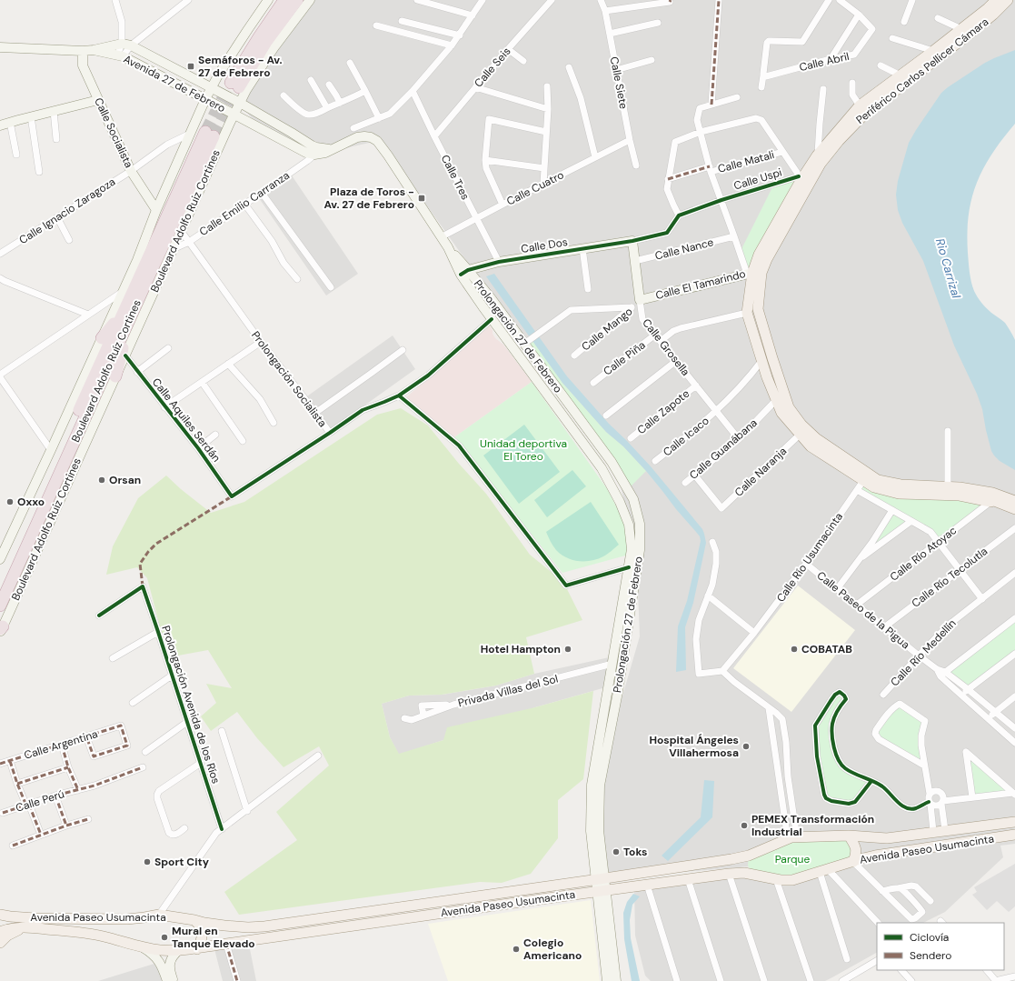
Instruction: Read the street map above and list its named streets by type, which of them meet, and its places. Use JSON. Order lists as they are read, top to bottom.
{
  "streets": {
    "highway": ["Boulevard Adolfo Ruíz Cortines"],
    "main road": [
      "Periférico Carlos Pellicer Cámara",
      "Avenida 27 de Febrero",
      "Calle Socialista",
      "Boulevard Adolfo Ruiz Cortines",
      "Calle Dos",
      "Calle El Tamarindo",
      "Prolongación 27 de Febrero",
      "Calle Grosella",
      "Avenida Paseo Usumacinta"
    ],
    "street": [
      "Calle Abril",
      "Calle Seis",
      "Calle Siete",
      "Calle Matali",
      "Calle Tres",
      "Calle Uspi",
      "Calle Cuatro",
      "Calle Emilio Carranza",
      "Calle Ignacio Zaragoza",
      "Calle Nance",
      "Calle Mango",
      "Calle Piña",
      "Prolongación Socialista",
      "Calle Zapote",
      "Calle Aquiles Serdán",
      "Calle Icaco",
      "Calle Guanábana",
      "Calle Naranja",
      "Calle Río Atoyac",
      "Calle Río Usumacinta",
      "Calle Río Tecolutla",
      "Calle Paseo de la Pigua",
      "Calle Río Medellín",
      "Privada Villas del Sol",
      "Prolongación Avenida de los Ríos",
      "Calle Argentina",
      "Calle Perú"
    ]
  },
  "crossings": [
    ["Calle Seis", "Calle Tres"],
    ["Periférico Carlos Pellicer Cámara", "Calle Uspi"],
    ["Periférico Carlos Pellicer Cámara", "Calle El Tamarindo"],
    ["Periférico Carlos Pellicer Cámara", "Calle Icaco"],
    ["Periférico Carlos Pellicer Cámara", "Calle Guanábana"],
    ["Periférico Carlos Pellicer Cámara", "Calle Naranja"],
    ["Periférico Carlos Pellicer Cámara", "Calle Río Atoyac"],
    ["Periférico Carlos Pellicer Cámara", "Calle Río Usumacinta"],
    ["Calle Siete", "Calle Cuatro"],
    ["Avenida 27 de Febrero", "Calle Socialista"],
    ["Avenida 27 de Febrero", "Calle Emilio Carranza"],
    ["Avenida 27 de Febrero", "Boulevard Adolfo Ruiz Cortines"],
    ["Avenida 27 de Febrero", "Prolongación 27 de Febrero"],
    ["Calle Socialista", "Calle Ignacio Zaragoza"],
    ["Calle Tres", "Calle Cuatro"],
    ["Calle Tres", "Calle Dos"],
    ["Calle Cuatro", "Prolongación 27 de Febrero"],
    ["Calle Emilio Carranza", "Boulevard Adolfo Ruiz Cortines"],
    ["Calle Emilio Carranza", "Prolongación 27 de Febrero"],
    ["Calle Emilio Carranza", "Prolongación Socialista"],
    ["Boulevard Adolfo Ruiz Cortines", "Prolongación Socialista"],
    ["Boulevard Adolfo Ruiz Cortines", "Calle Aquiles Serdán"],
    ["Calle Dos", "Prolongación 27 de Febrero"],
    ["Calle Dos", "Calle Grosella"],
    ["Calle Nance", "Calle Grosella"],
    ["Calle El Tamarindo", "Calle Mango"],
    ["Calle El Tamarindo", "Calle Grosella"],
    ["Calle Mango", "Calle Grosella"],
    ["Prolongación 27 de Febrero", "Privada Villas del Sol"],
    ["Prolongación 27 de Febrero", "Avenida Paseo Usumacinta"],
    ["Calle Grosella", "Calle Piña"],
    ["Calle Grosella", "Calle Zapote"],
    ["Calle Grosella", "Calle Icaco"],
    ["Calle Grosella", "Calle Guanábana"],
    ["Prolongación Socialista", "Calle Aquiles Serdán"],
    ["Calle Guanábana", "Calle Naranja"],
    ["Calle Río Atoyac", "Calle Paseo de la Pigua"],
    ["Calle Río Usumacinta", "Calle Paseo de la Pigua"],
    ["Calle Río Tecolutla", "Calle Paseo de la Pigua"],
    ["Calle Paseo de la Pigua", "Calle Río Medellín"]
  ],
  "water": ["Rio Carrizal"],
  "parks": ["Unidad deportiva El Toreo", "Parque"],
  "places": {
    "transit": ["Semáforos - Av. 27 de Febrero", "Plaza de Toros - Av. 27 de Febrero"],
    "other": [
      "Orsan",
      "Oxxo",
      "Hotel Hampton",
      "COBATAB",
      "Hospital Ángeles Villahermosa",
      "PEMEX Transformación Industrial",
      "Toks",
      "Sport City",
      "Mural en Tanque Elevado",
      "Colegio Americano"
    ]
  },
  "legend": ["Ciclovía", "Sendero"]
}
